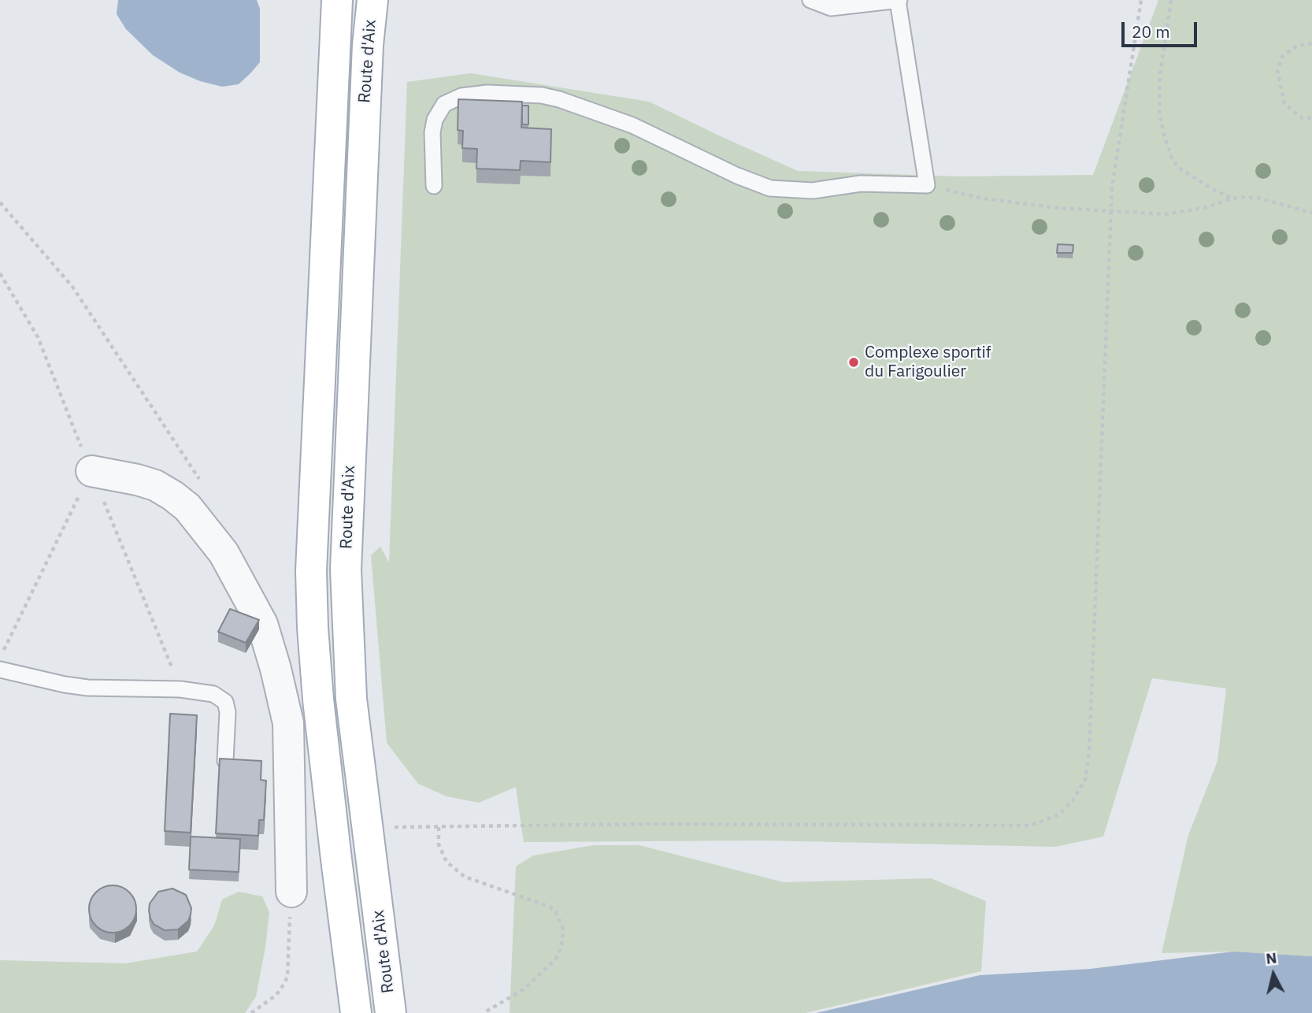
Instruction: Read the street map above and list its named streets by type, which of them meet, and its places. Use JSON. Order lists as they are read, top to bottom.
{
  "streets": {
    "main road": ["Route d'Aix"]
  },
  "places": ["Complexe sportif du Farigoulier"],
  "scale_bar": "20 m",
  "north": "top"
}
